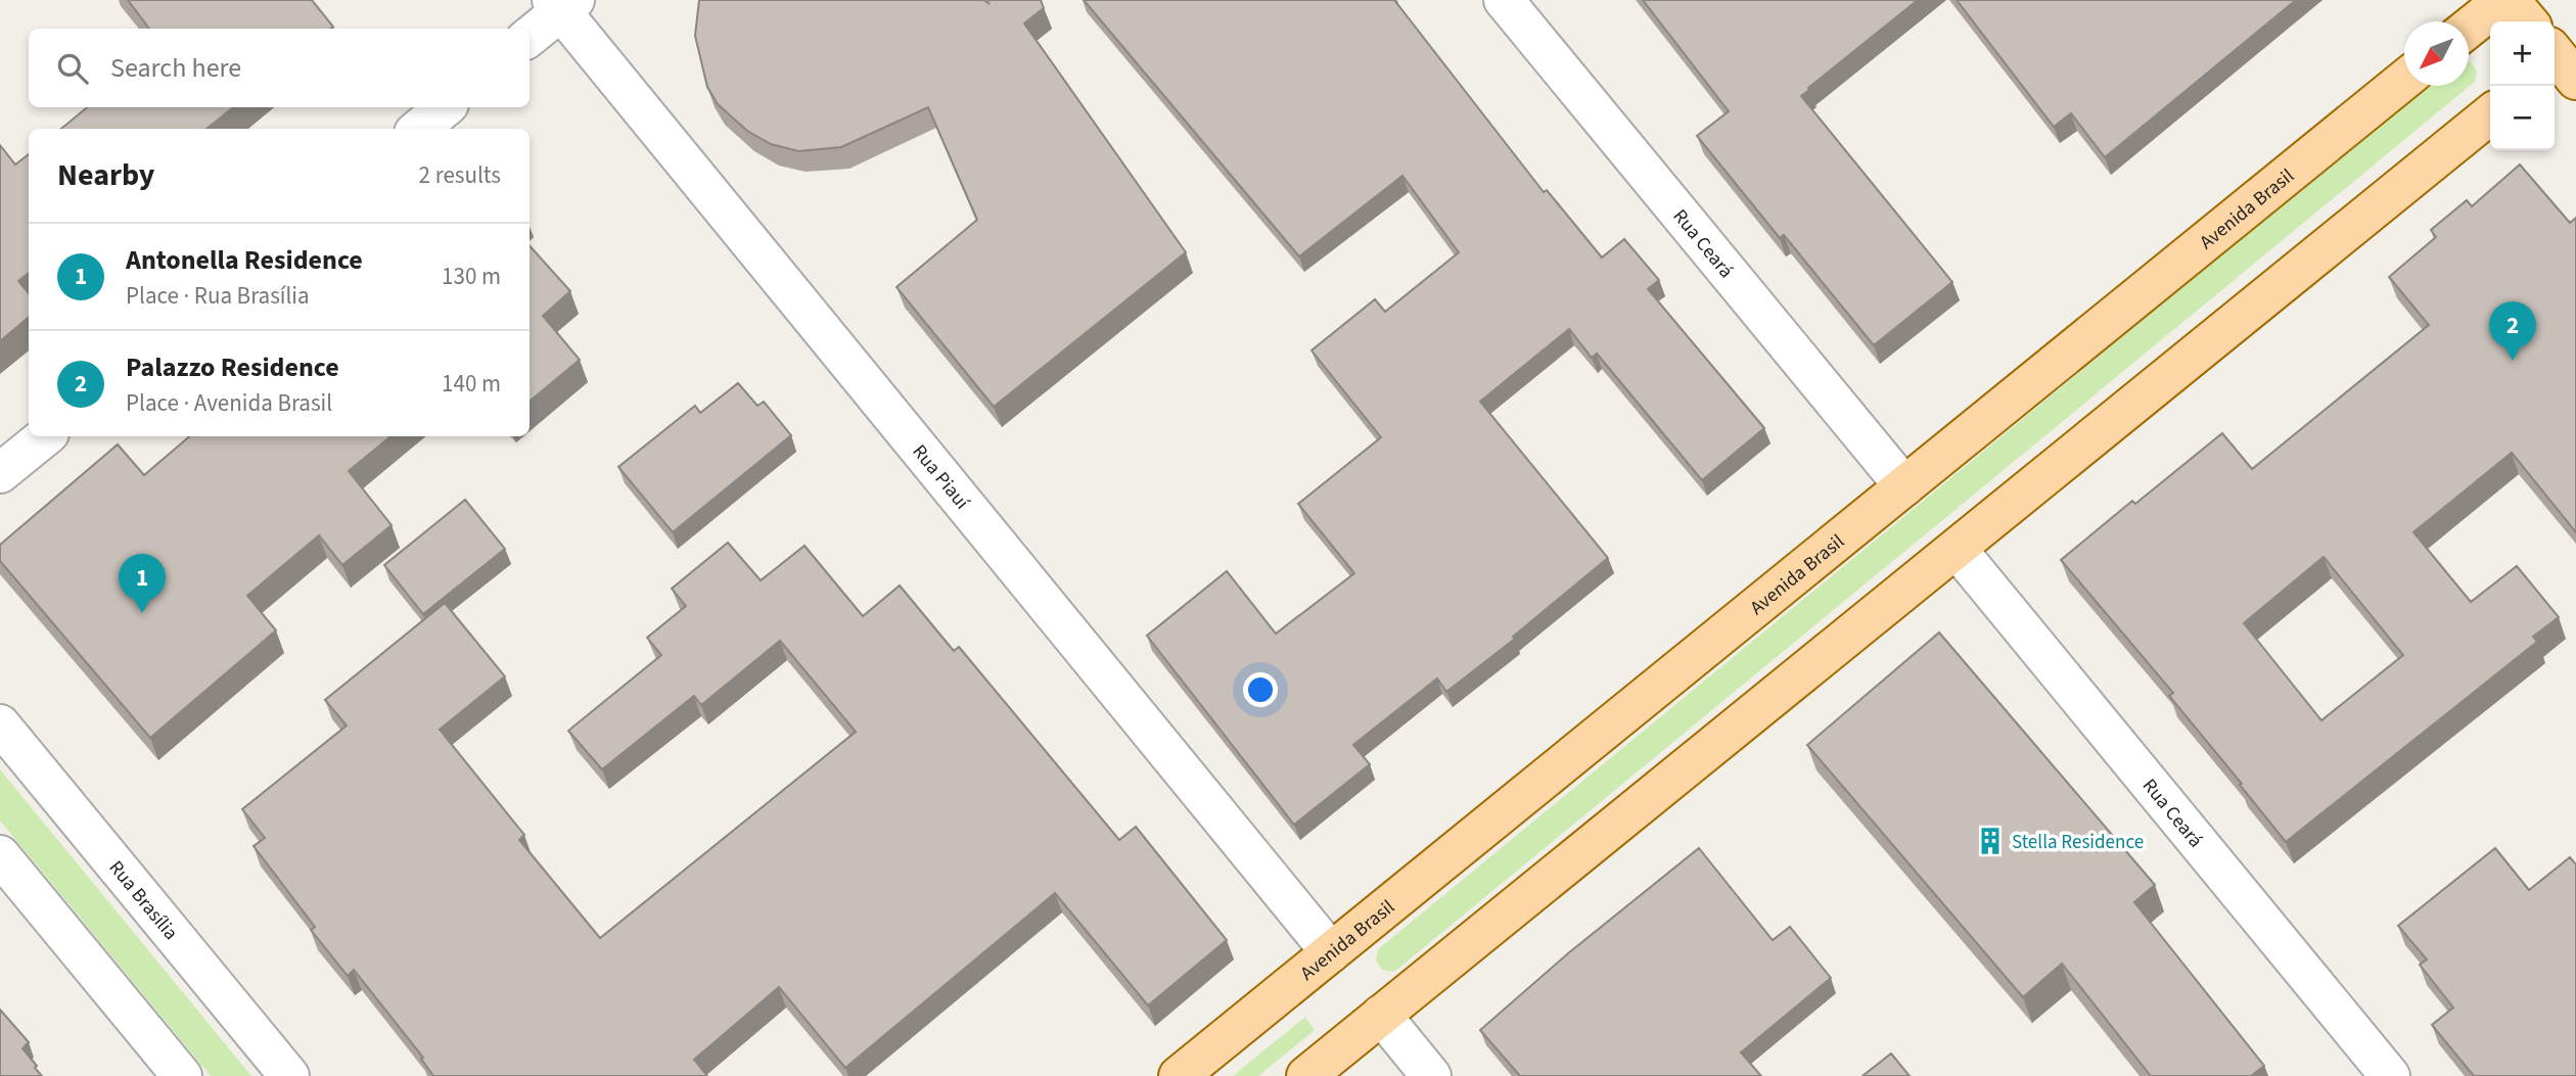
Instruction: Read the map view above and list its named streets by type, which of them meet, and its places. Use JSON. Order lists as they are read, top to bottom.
{
  "streets": {
    "main road": ["Avenida Brasil"],
    "street": ["Rua Ceará", "Rua Piauí", "Rua Brasília"]
  },
  "crossings": [
    ["Avenida Brasil", "Rua Ceará"],
    ["Avenida Brasil", "Rua Piauí"]
  ],
  "places": {
    "building": ["Stella Residence"]
  },
  "north": "bottom left",
  "page": {
    "map_buttons": ["+", "−"],
    "search": "Search here",
    "heading": ["Nearby", "2 results"],
    "list": [
      {
        "mark": "1",
        "name": "Antonella Residence",
        "note": "Place · Rua Brasília",
        "value": "130 m"
      },
      {
        "mark": "2",
        "name": "Palazzo Residence",
        "note": "Place · Avenida Brasil",
        "value": "140 m"
      }
    ],
    "pins": ["2", "1"]
  }
}
